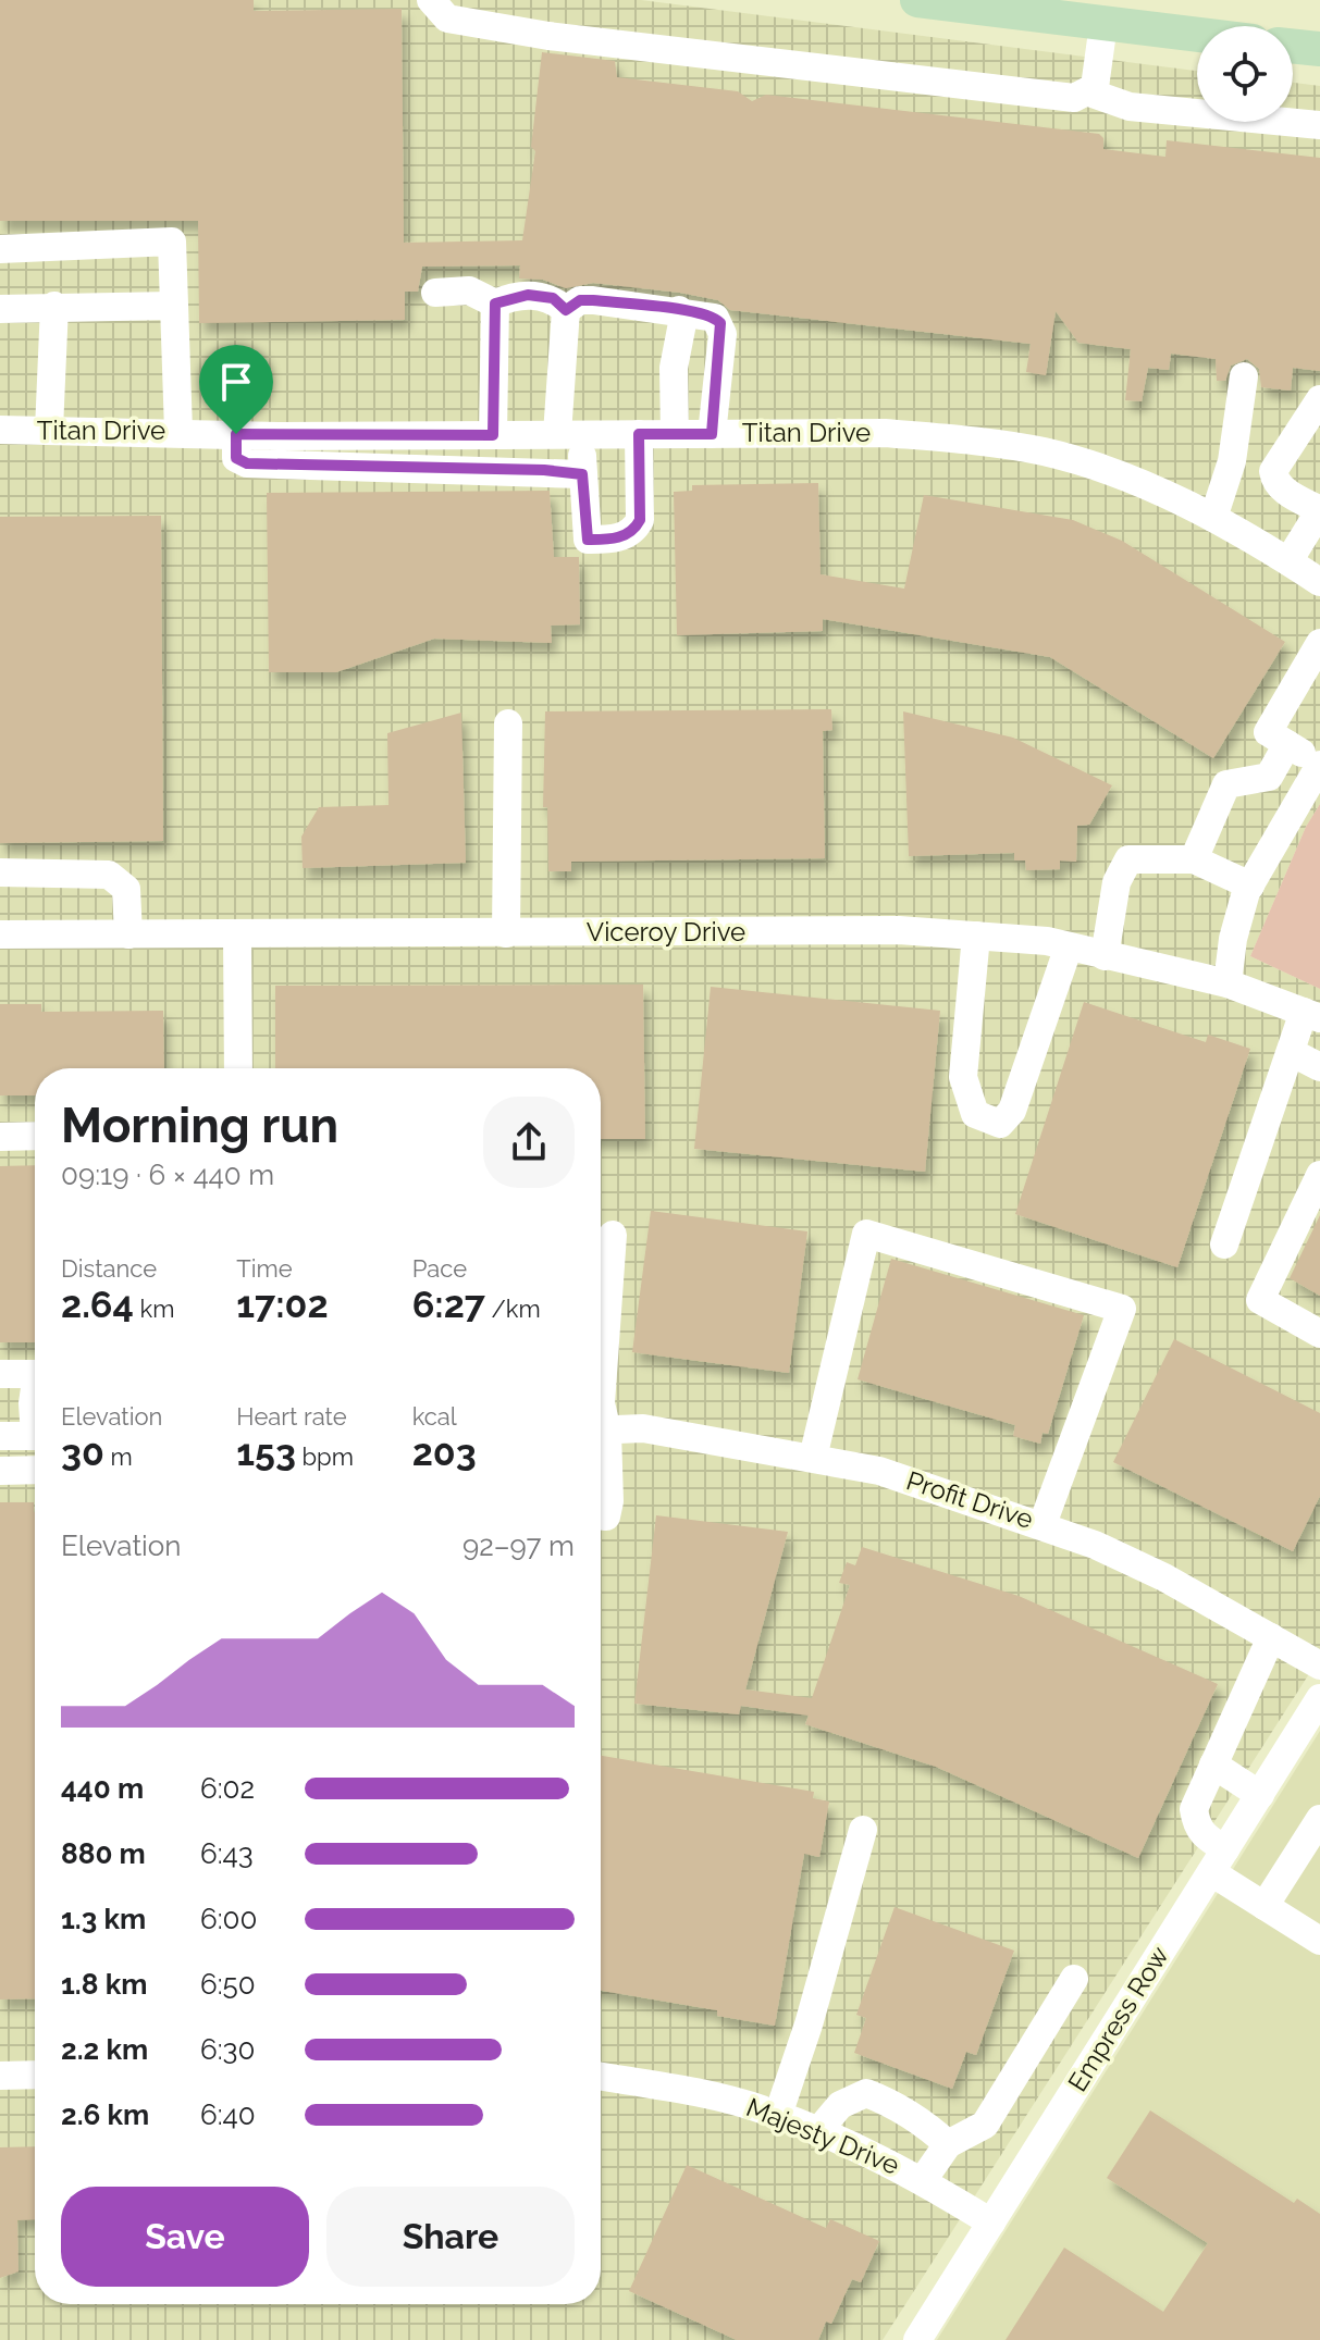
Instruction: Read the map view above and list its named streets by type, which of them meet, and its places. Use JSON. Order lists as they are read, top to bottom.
{
  "streets": {
    "street": [
      "Titan Drive",
      "Viceroy Drive",
      "Profit Drive",
      "Empress Row",
      "Majesty Drive"
    ]
  },
  "crossings": [
    ["Empress Row", "Majesty Drive"]
  ],
  "page": {
    "heading": ["Morning run", "09:19 · 6 × 440 m"],
    "stats": [
      ["Distance", "2.64 km"],
      ["Time", "17:02"],
      ["Pace", "6:27 /km"],
      ["Elevation", "30 m"],
      ["Heart rate", "153 bpm"],
      ["kcal", "203"]
    ],
    "chart": ["Elevation", "92–97 m"],
    "list": [
      {
        "name": "440 m",
        "note": "6:02"
      },
      {
        "name": "880 m",
        "note": "6:43"
      },
      {
        "name": "1.3 km",
        "note": "6:00"
      },
      {
        "name": "1.8 km",
        "note": "6:50"
      },
      {
        "name": "2.2 km",
        "note": "6:30"
      },
      {
        "name": "2.6 km",
        "note": "6:40"
      }
    ],
    "buttons": ["Save", "Share"]
  }
}
